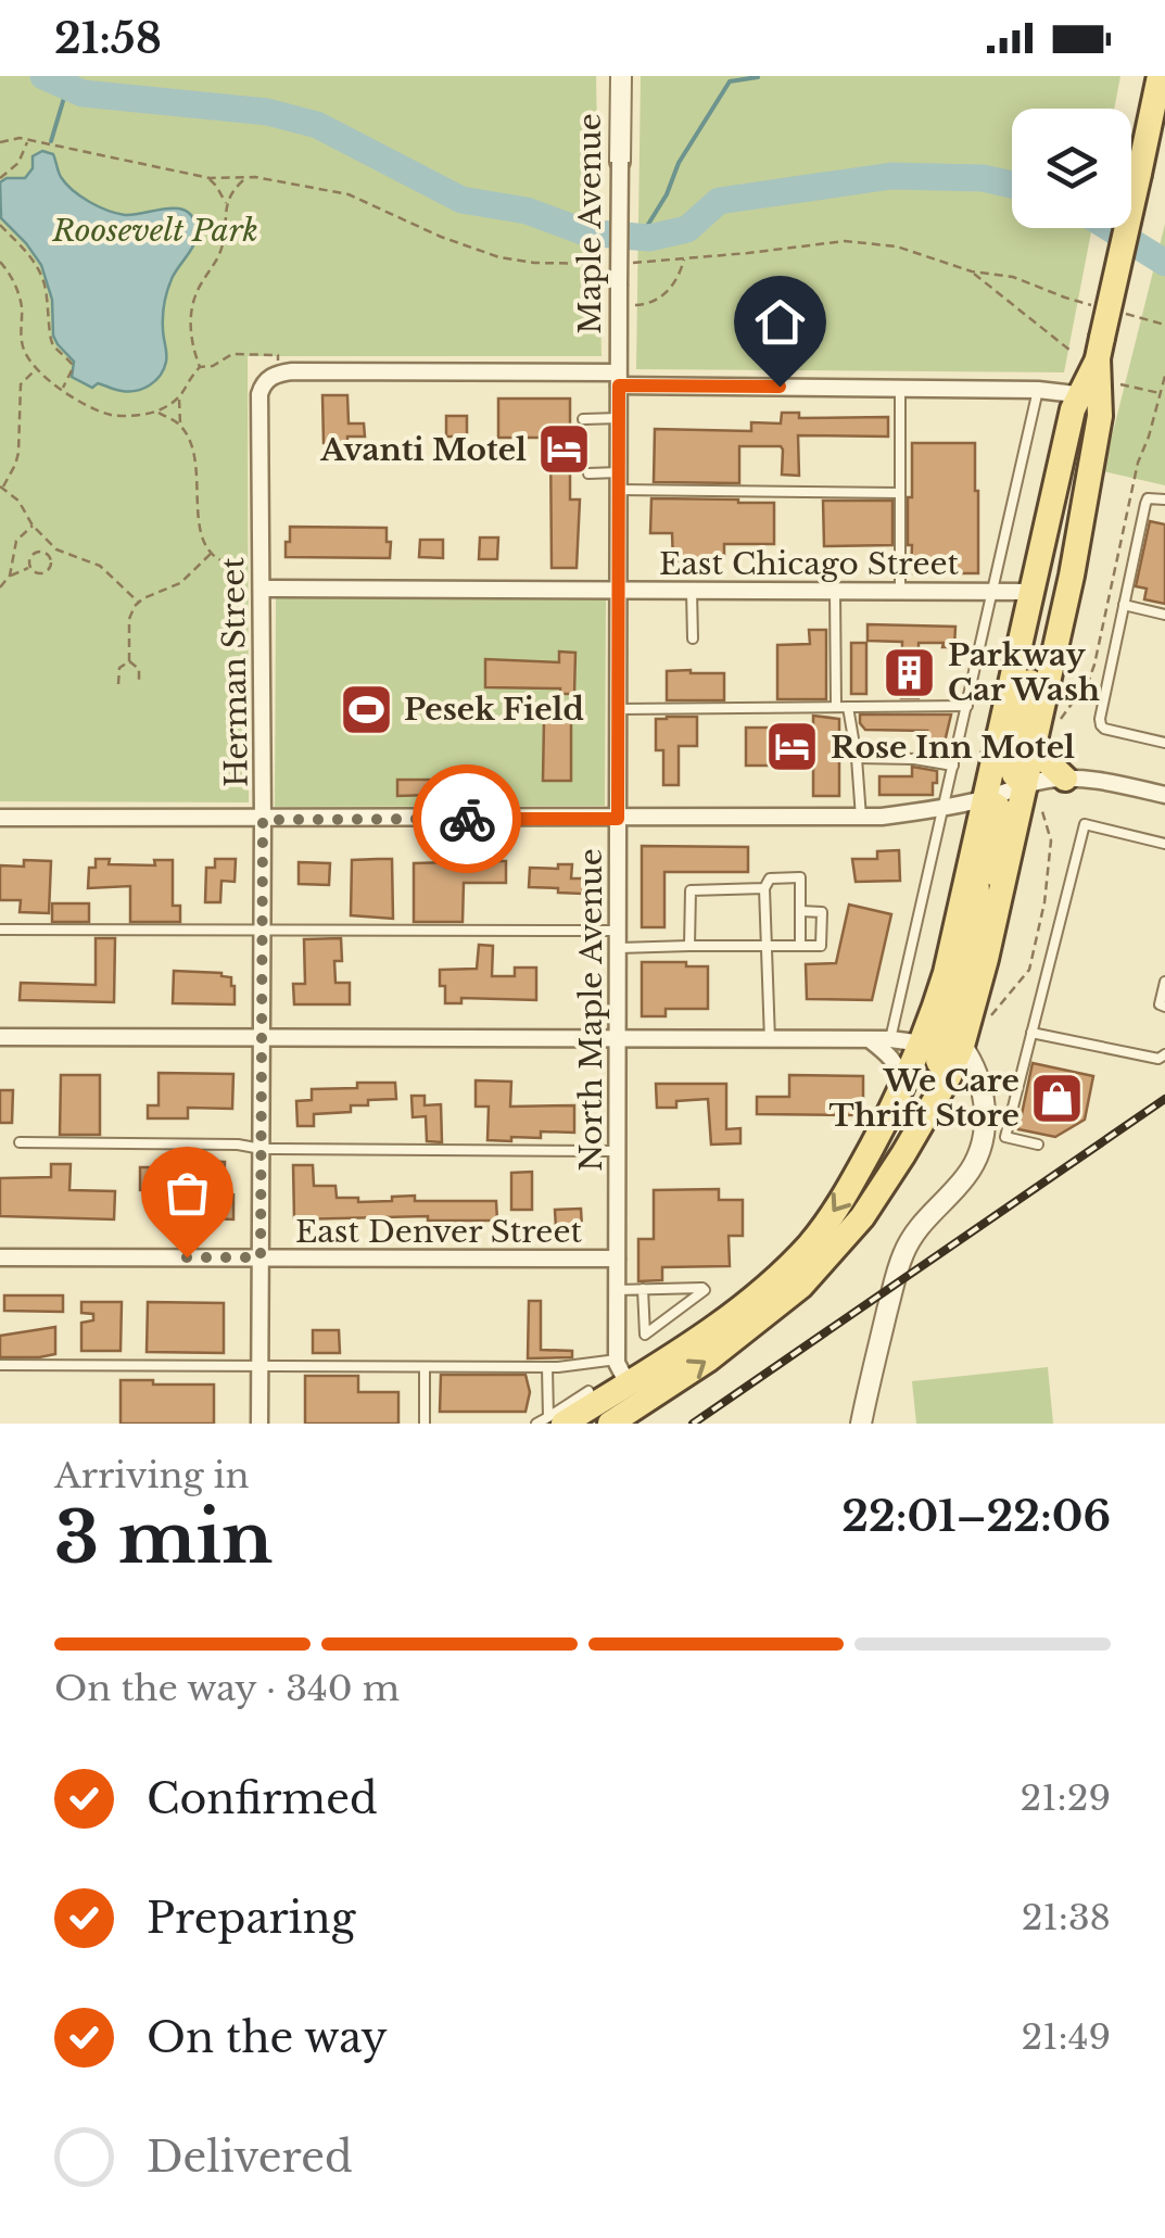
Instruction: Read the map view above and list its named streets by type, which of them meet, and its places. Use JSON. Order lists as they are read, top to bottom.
{
  "streets": {
    "street": [
      "Maple Avenue",
      "East Chicago Street",
      "Herman Street",
      "North Maple Avenue",
      "East Denver Street"
    ]
  },
  "crossings": [
    ["Maple Avenue", "North Maple Avenue"],
    ["East Chicago Street", "Herman Street"],
    ["East Chicago Street", "North Maple Avenue"],
    ["Herman Street", "East Denver Street"],
    ["North Maple Avenue", "East Denver Street"]
  ],
  "parks": ["Roosevelt Park"],
  "places": {
    "hotel": ["Avanti Motel", "Rose Inn Motel"],
    "building": ["Parkway Car Wash"],
    "sports": ["Pesek Field"],
    "shop": ["We Care Thrift Store"]
  },
  "page": {
    "status": "21:58",
    "heading": ["3 min", "Arriving in", "22:01–22:06"],
    "bar": "On the way · 340 m",
    "list": [
      ["Confirmed", "21:29"],
      ["Preparing", "21:38"],
      ["On the way", "21:49"],
      "Delivered"
    ]
  }
}
